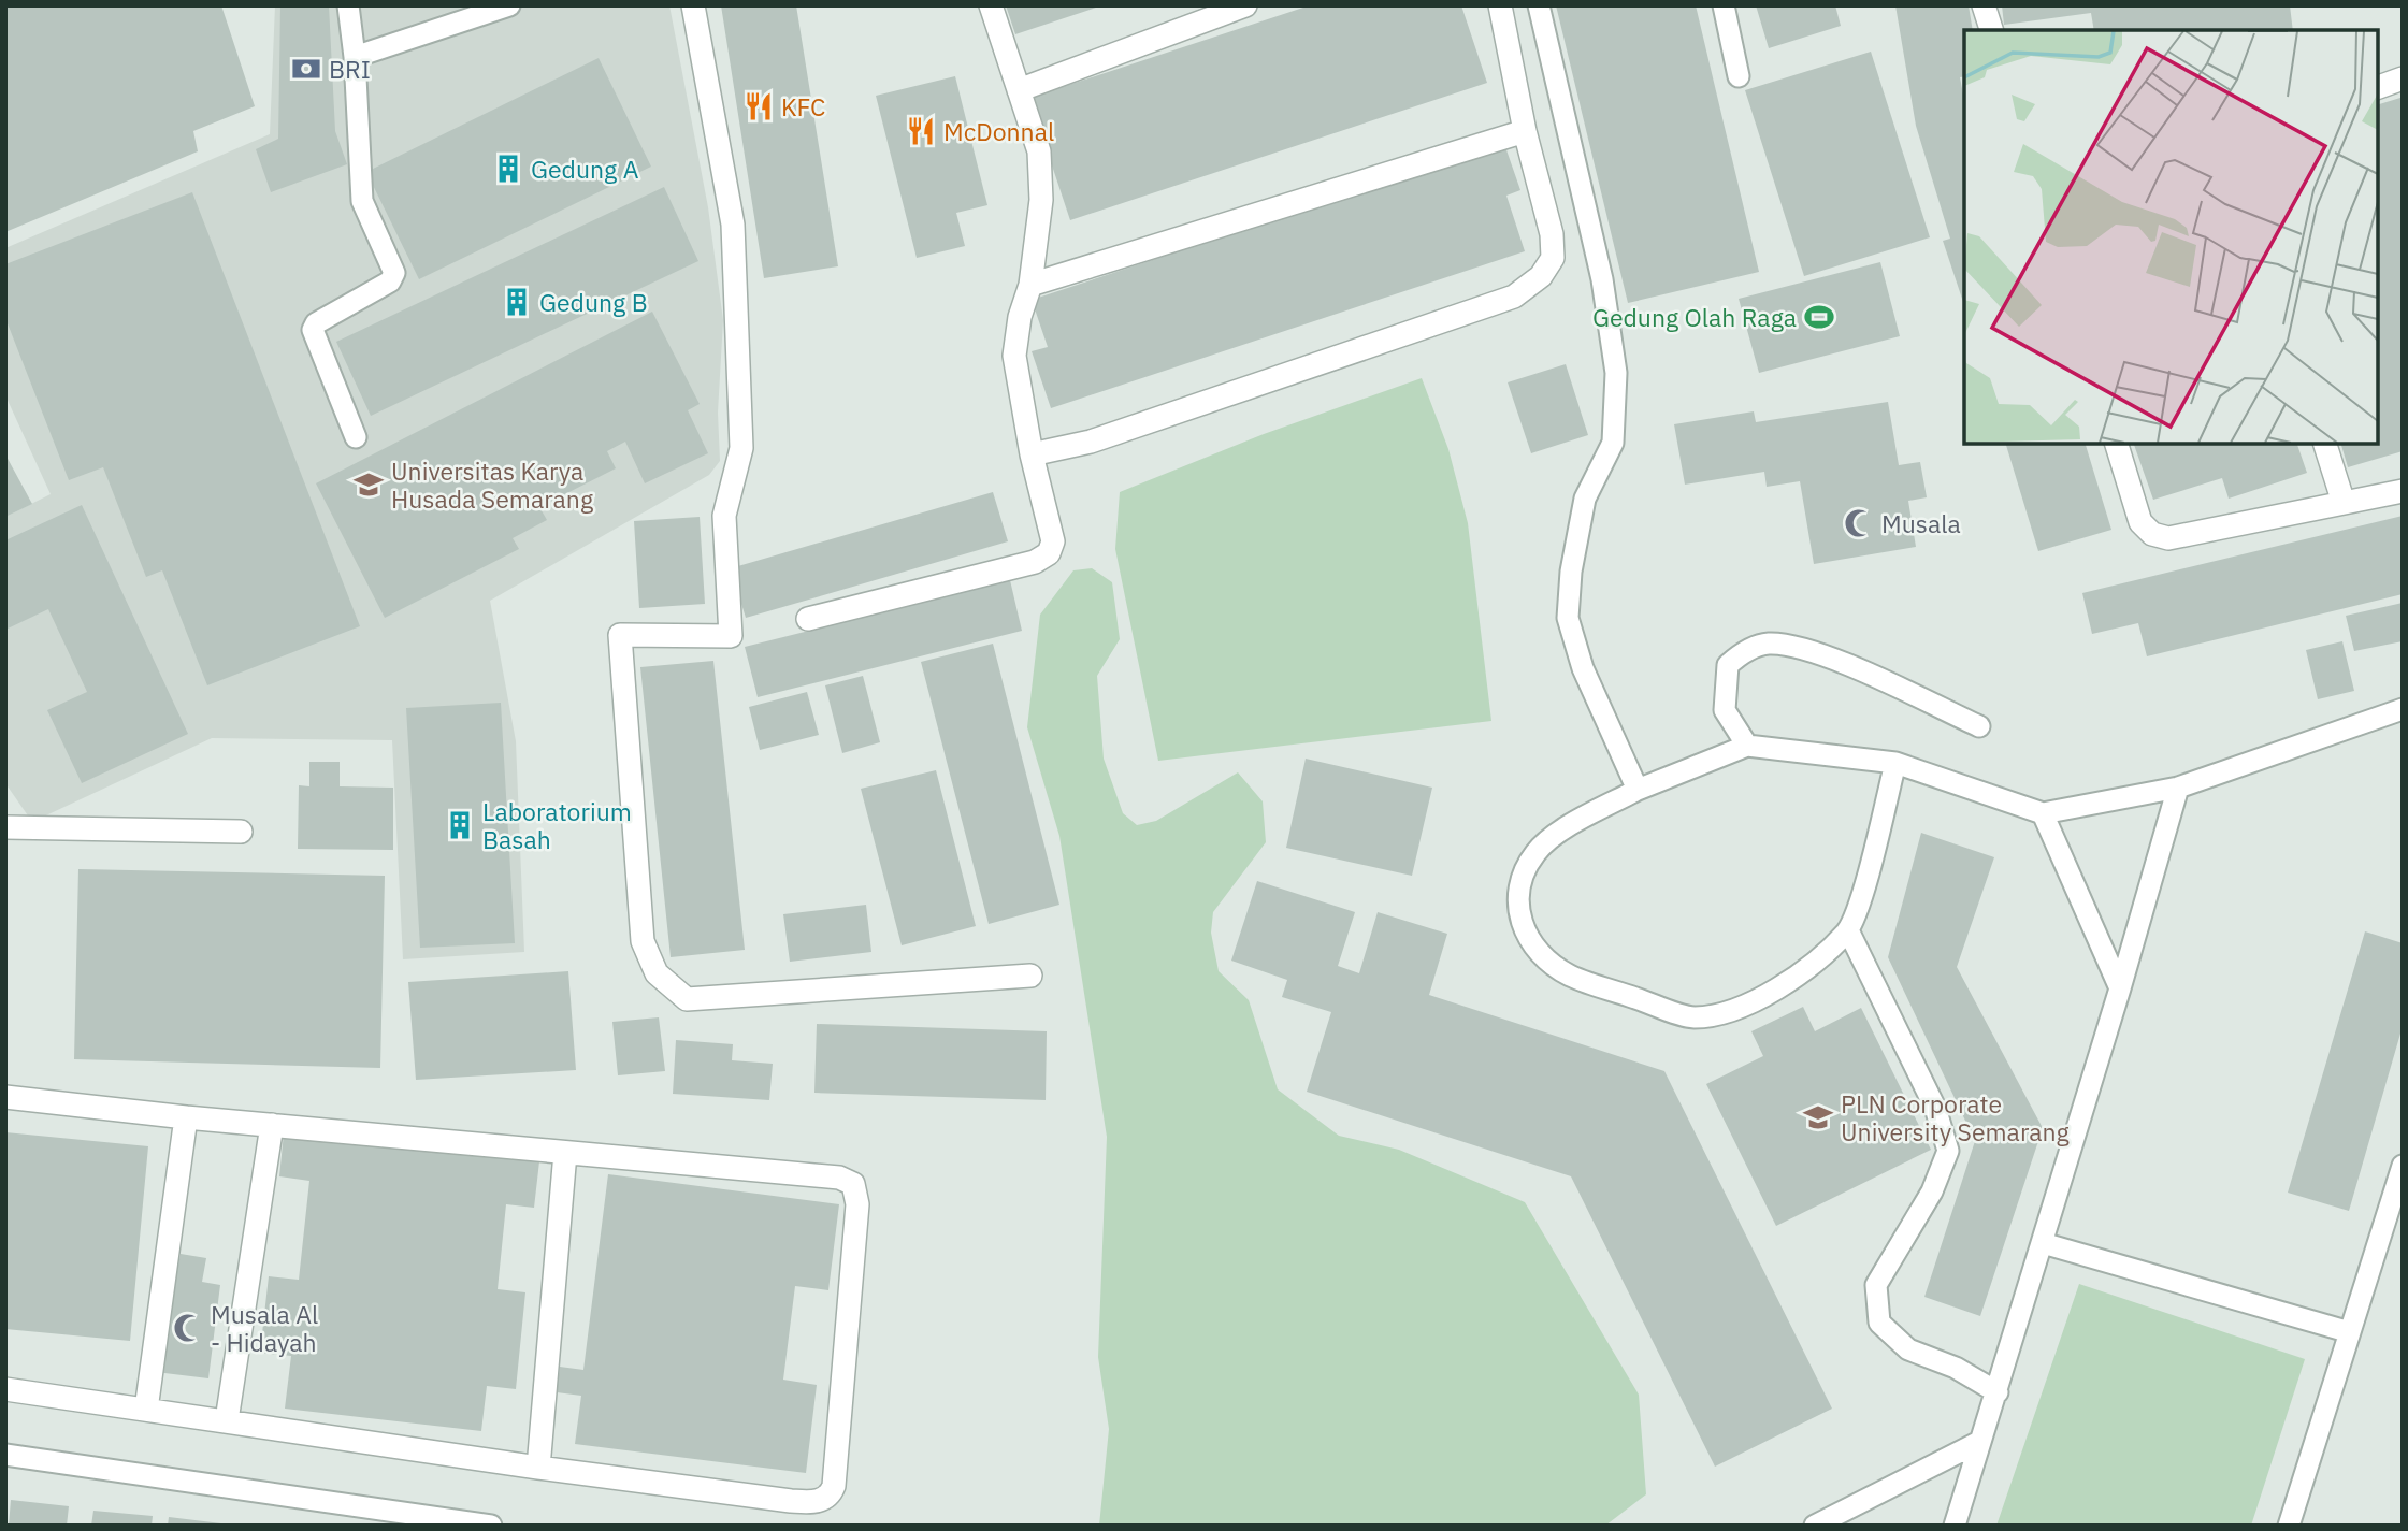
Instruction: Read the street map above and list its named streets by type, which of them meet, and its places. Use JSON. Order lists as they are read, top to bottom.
{
  "places": {
    "bank": ["BRI"],
    "restaurant": ["KFC", "McDonnal"],
    "building": ["Gedung A", "Gedung B", "Laboratorium Basah"],
    "sports": ["Gedung Olah Raga"],
    "school or university": ["Universitas Karya Husada Semarang", "PLN Corporate University Semarang"],
    "mosque": ["Musala", "Musala Al - Hidayah"]
  }
}
